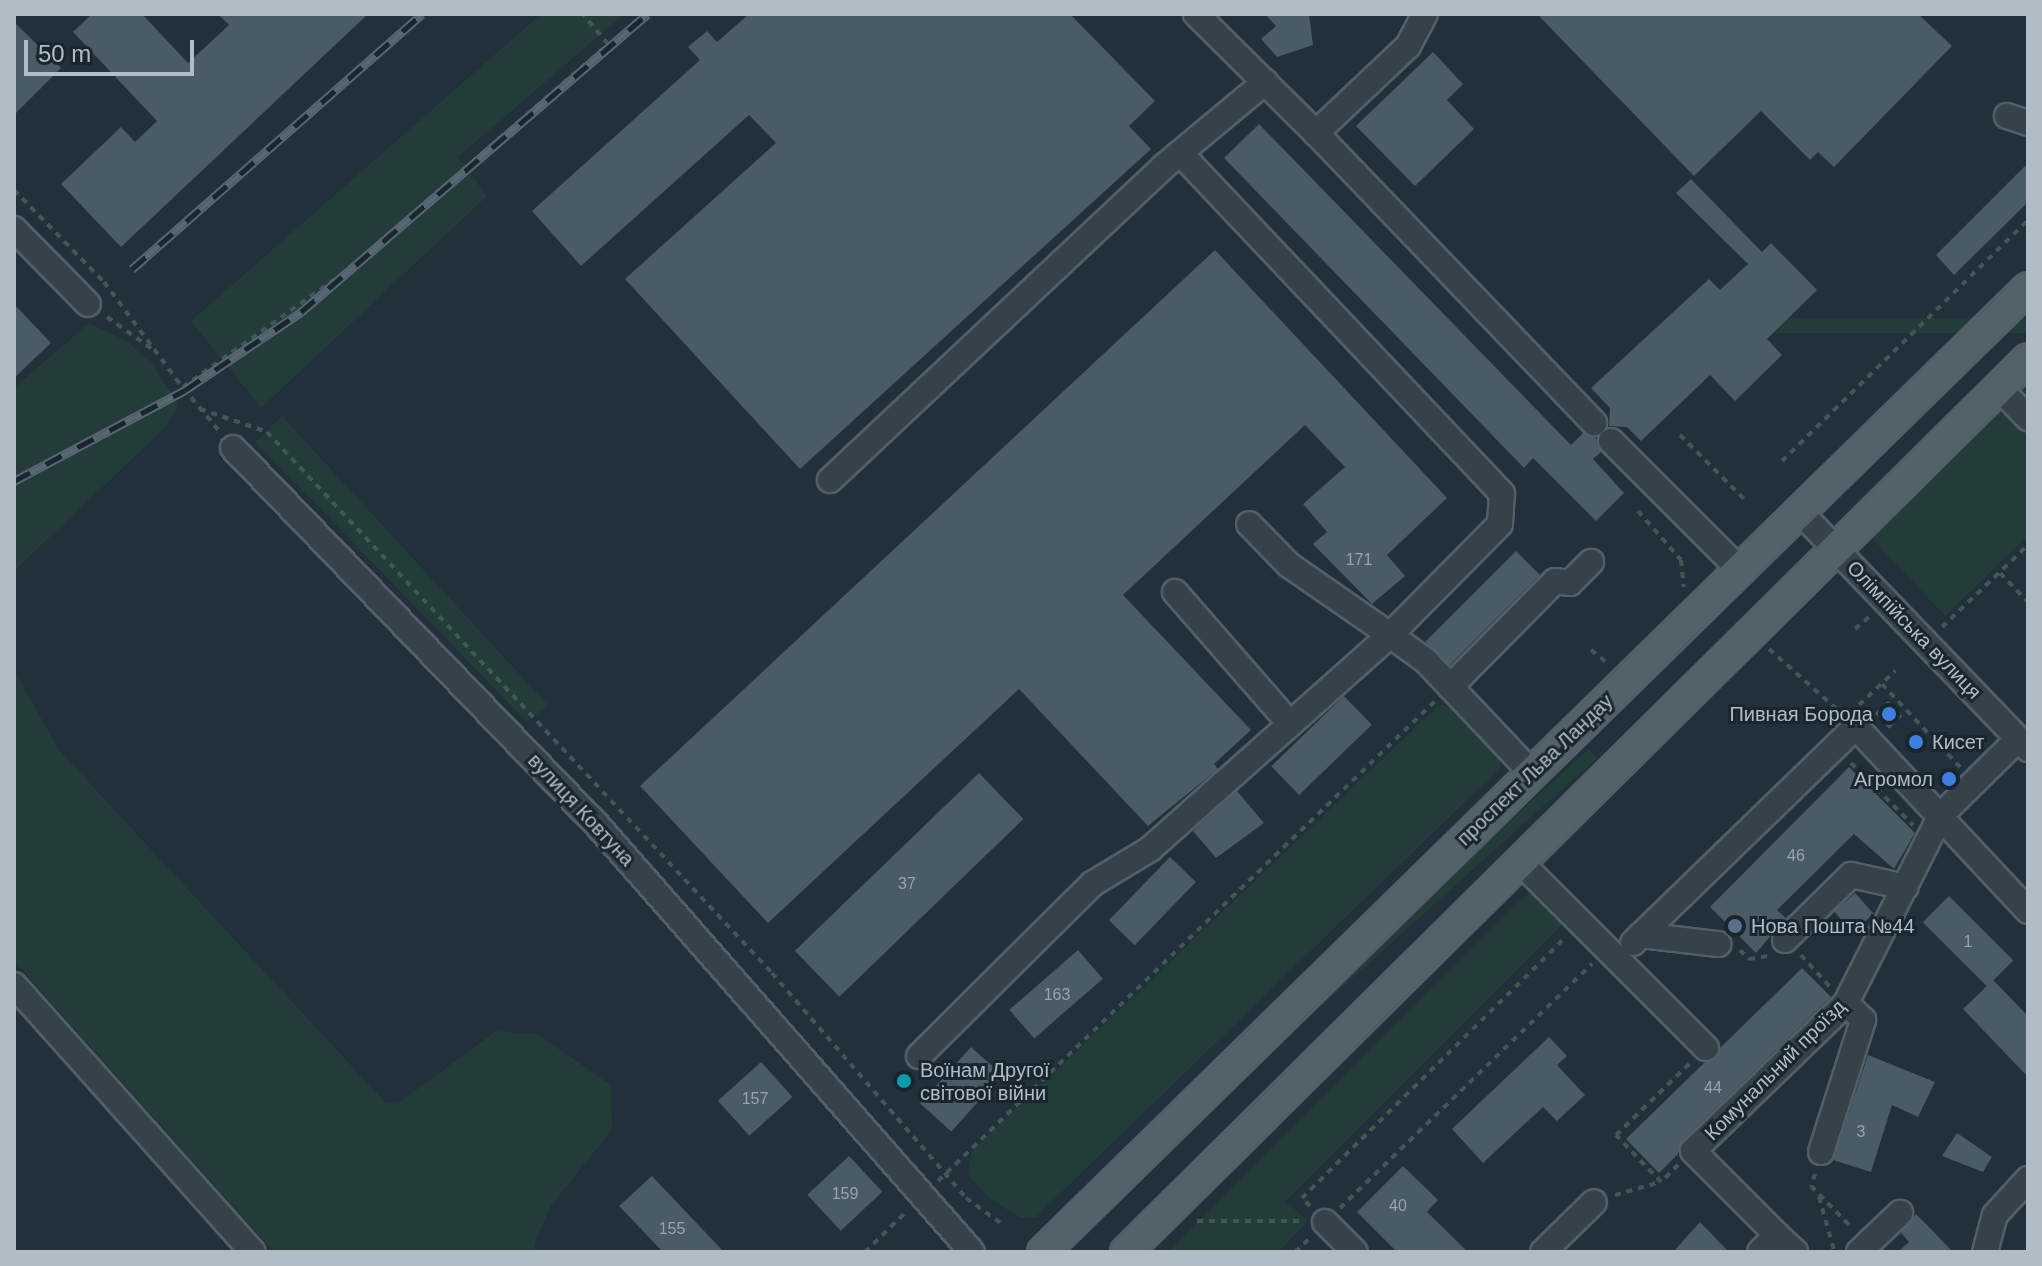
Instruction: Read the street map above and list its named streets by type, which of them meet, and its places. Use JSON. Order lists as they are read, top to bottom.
{
  "streets": {
    "main road": ["проспект Льва Ландау"],
    "street": ["Олімпійська вулиця", "вулиця Ковтуна", "Комунальний проїзд"]
  },
  "crossings": [
    ["Олімпійська вулиця", "проспект Льва Ландау"],
    ["Олімпійська вулиця", "Комунальний проїзд"]
  ],
  "places": [
    "Пивная Борода",
    "Кисет",
    "Агромол",
    "Нова Пошта №44",
    "Воїнам Другої світової війни"
  ],
  "house_numbers": [
    "171",
    "46",
    "37",
    "1",
    "163",
    "44",
    "157",
    "3",
    "159",
    "40",
    "155"
  ],
  "scale_bar": "50 m"
}
